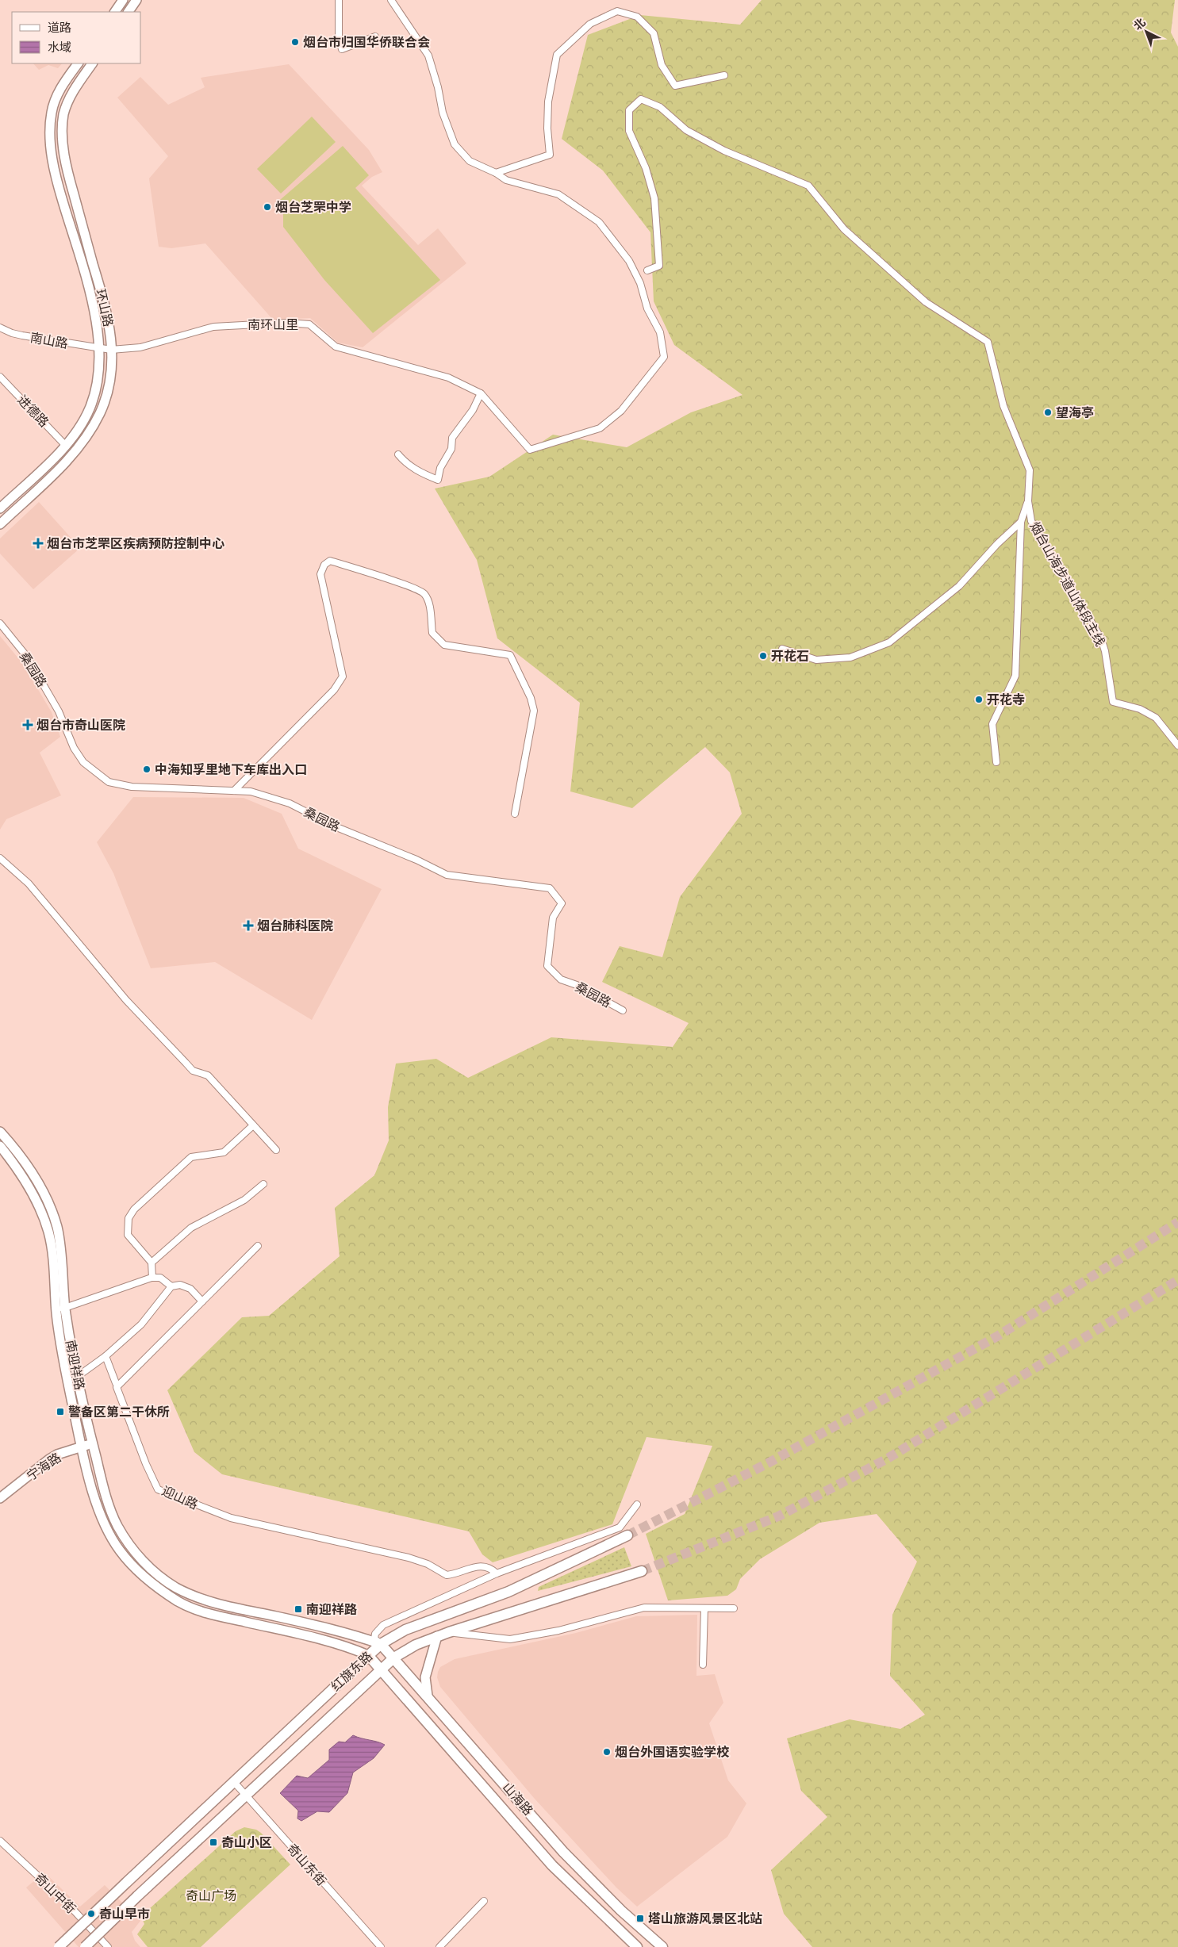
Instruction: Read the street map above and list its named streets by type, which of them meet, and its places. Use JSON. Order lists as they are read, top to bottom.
{
  "streets": {
    "main road": [
      "环山路",
      "南迎祥路",
      "宁海路",
      "红旗东路",
      "山海路"
    ],
    "street": [
      "南环山里",
      "南山路",
      "进德路",
      "烟台山海步道山体段主线",
      "桑园路",
      "迎山路",
      "奇山东街",
      "奇山中街"
    ]
  },
  "crossings": [
    ["环山路", "南环山里"],
    ["环山路", "南山路"],
    ["环山路", "进德路"],
    ["南环山里", "南山路"],
    ["南迎祥路", "宁海路"],
    ["南迎祥路", "红旗东路"],
    ["南迎祥路", "山海路"],
    ["红旗东路", "山海路"],
    ["红旗东路", "奇山东街"]
  ],
  "parks": ["奇山广场"],
  "places": {
    "other": [
      "烟台市归国华侨联合会",
      "烟台芝罘中学",
      "望海亭",
      "开花石",
      "开花寺",
      "中海知孚里地下车库出入口",
      "烟台外国语实验学校",
      "奇山早市"
    ],
    "health": ["烟台市芝罘区疾病预防控制中心", "烟台市奇山医院", "烟台肺科医院"],
    "transit": [
      "警备区第二干休所",
      "南迎祥路",
      "奇山小区",
      "塔山旅游风景区北站"
    ]
  },
  "legend": ["道路", "水域"],
  "north": "top left"
}
